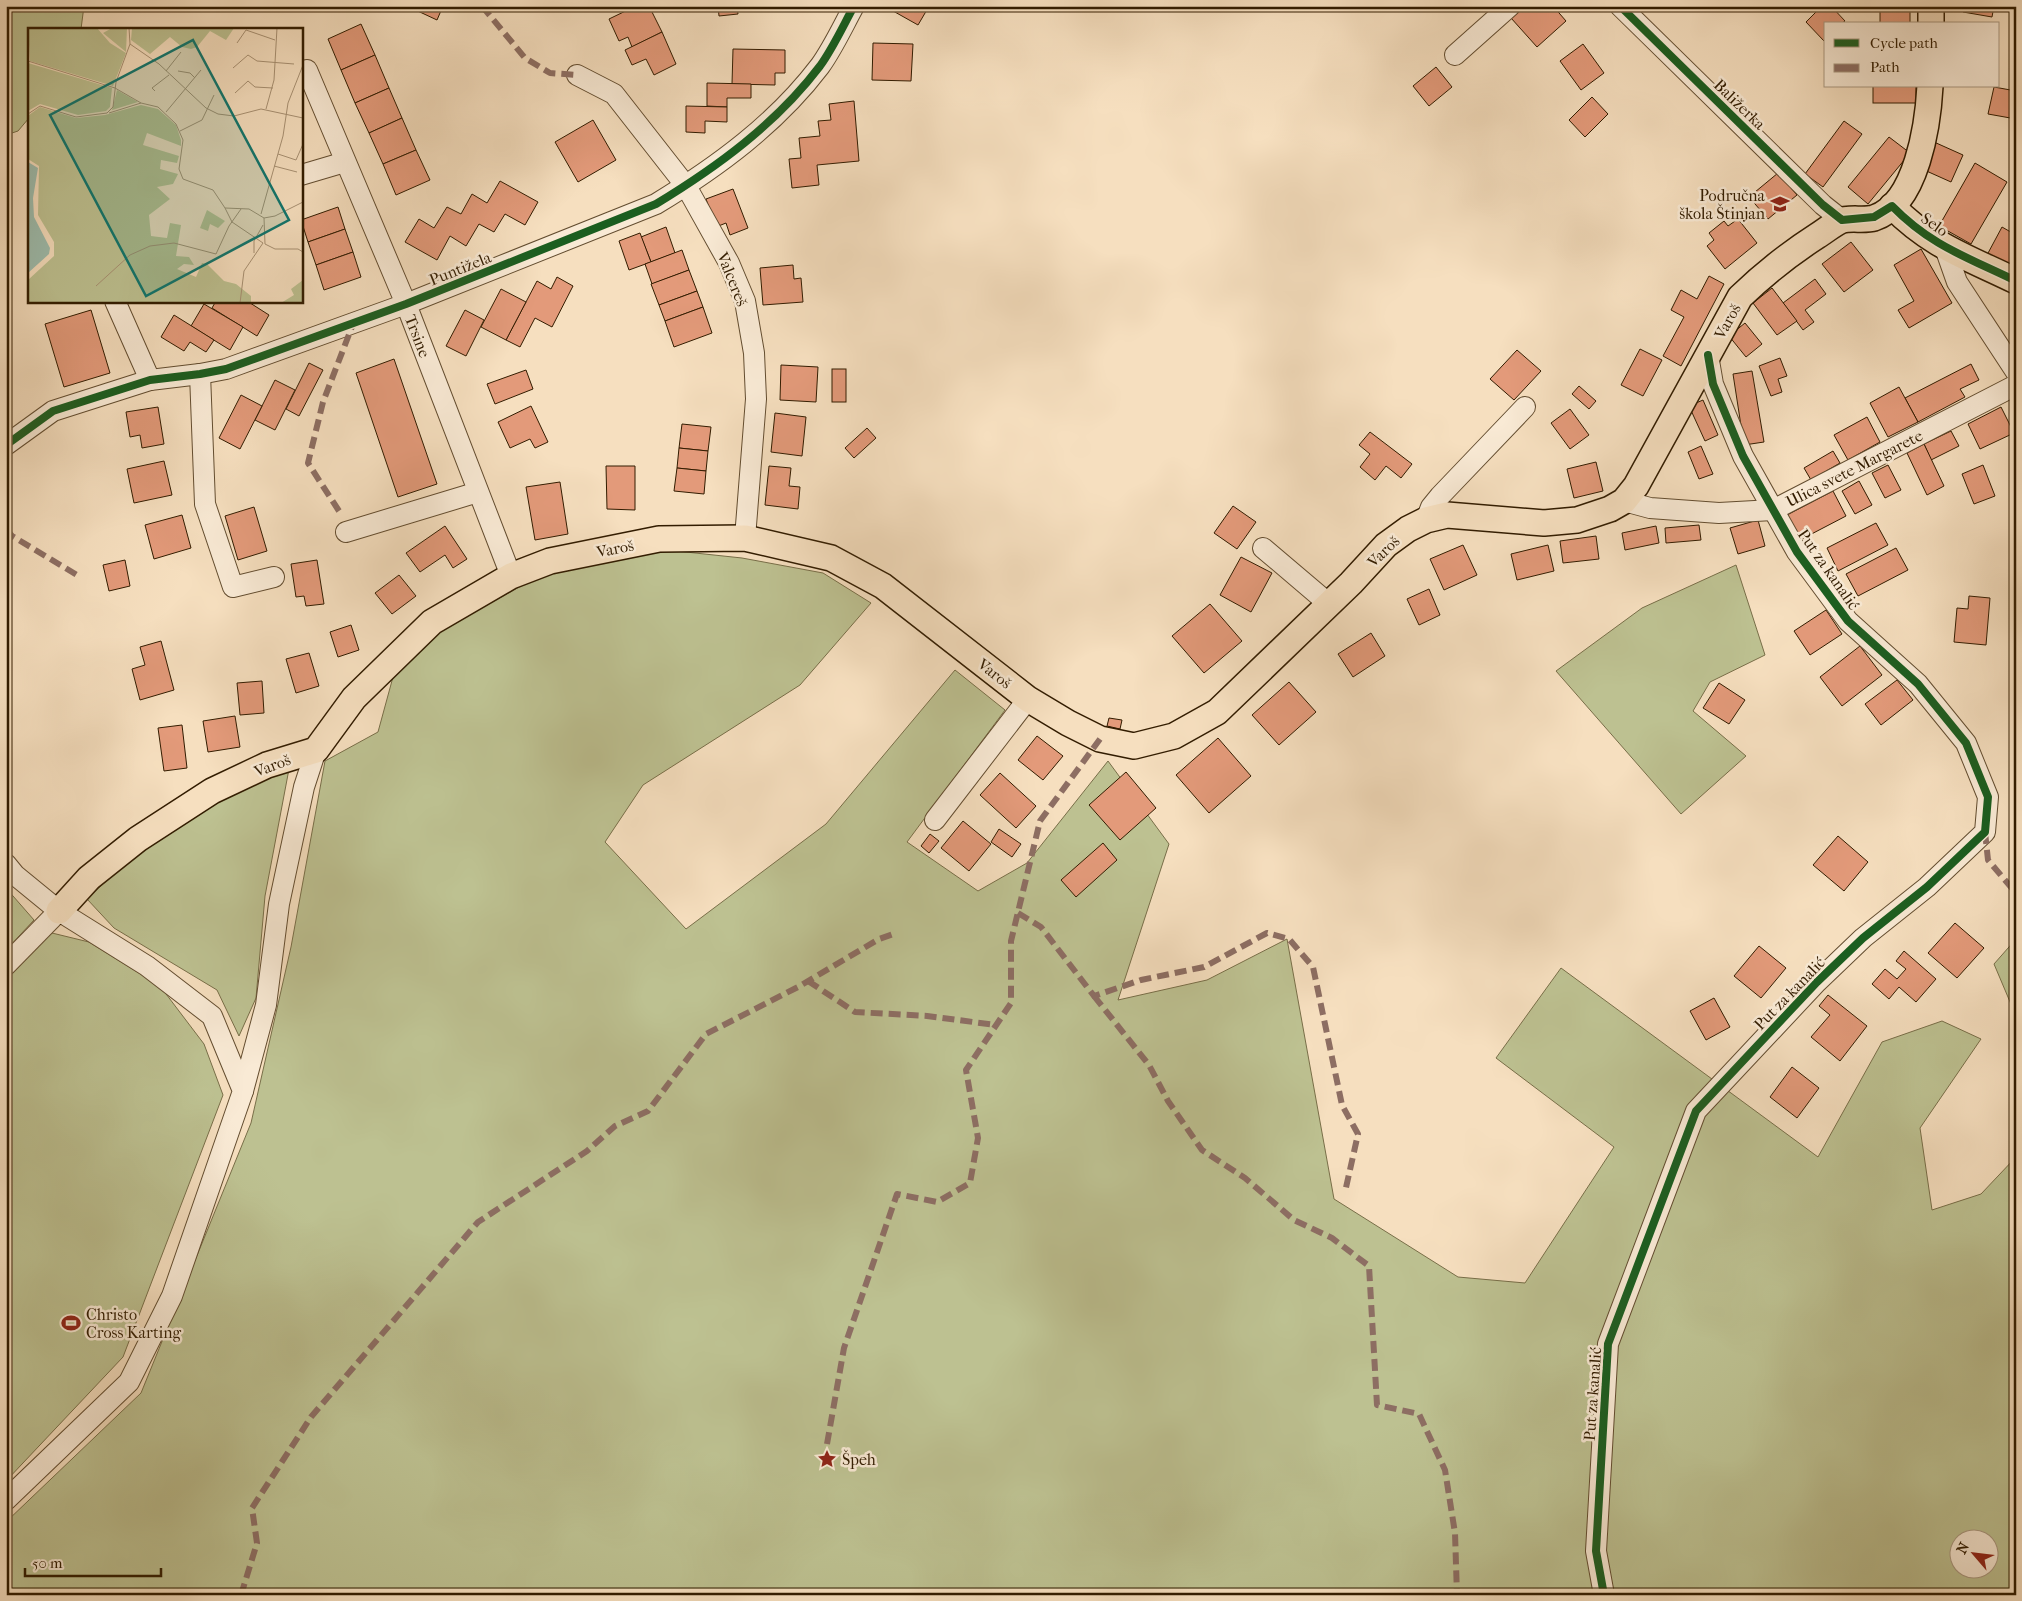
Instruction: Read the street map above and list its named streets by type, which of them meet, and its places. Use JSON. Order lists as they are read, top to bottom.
{
  "streets": {
    "main road": ["Selo", "Varoš"],
    "street": [
      "Baližerka",
      "Puntižela",
      "Valcereš",
      "Trsine",
      "Ulica svete Margarete",
      "Put za kanalić"
    ]
  },
  "crossings": [
    ["Baližerka", "Varoš"],
    ["Puntižela", "Valcereš"],
    ["Puntižela", "Trsine"],
    ["Valcereš", "Varoš"],
    ["Varoš", "Trsine"],
    ["Varoš", "Ulica svete Margarete"],
    ["Varoš", "Put za kanalić"],
    ["Ulica svete Margarete", "Put za kanalić"]
  ],
  "places": {
    "school or university": ["Područna škola Štinjan"],
    "sports": ["Christo Cross Karting"],
    "place": ["Špeh"]
  },
  "legend": ["Cycle path", "Path"],
  "scale_bar": "50 m",
  "north": "top left"
}
